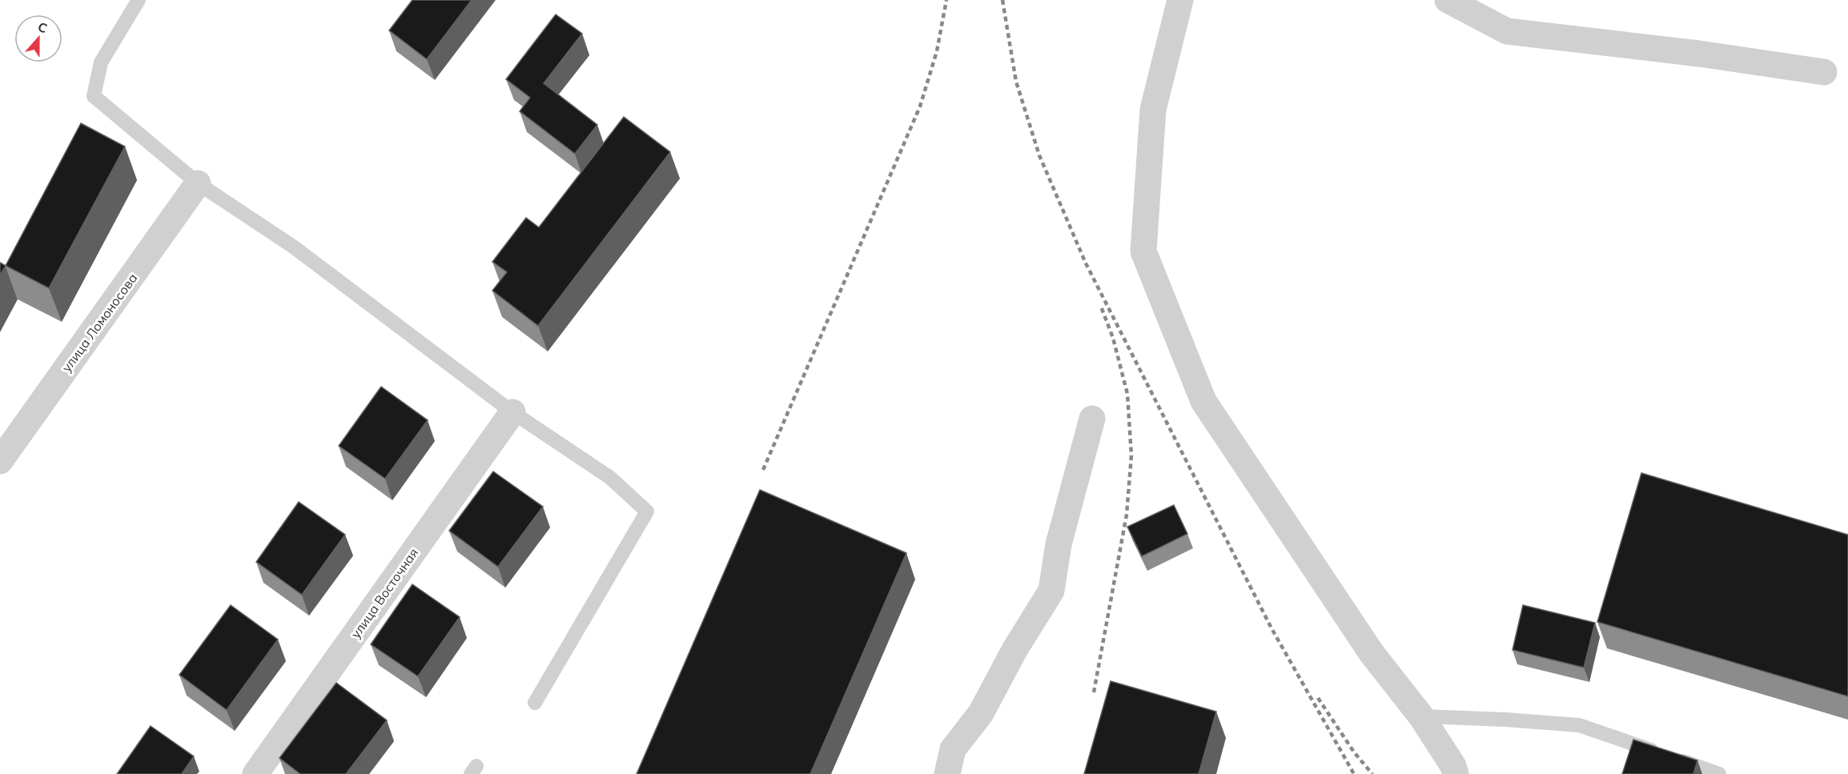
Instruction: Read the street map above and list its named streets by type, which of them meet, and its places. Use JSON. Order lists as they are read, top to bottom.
{
  "streets": {
    "street": ["улица Ломоносова", "улица Восточная"]
  },
  "north": "top"
}
